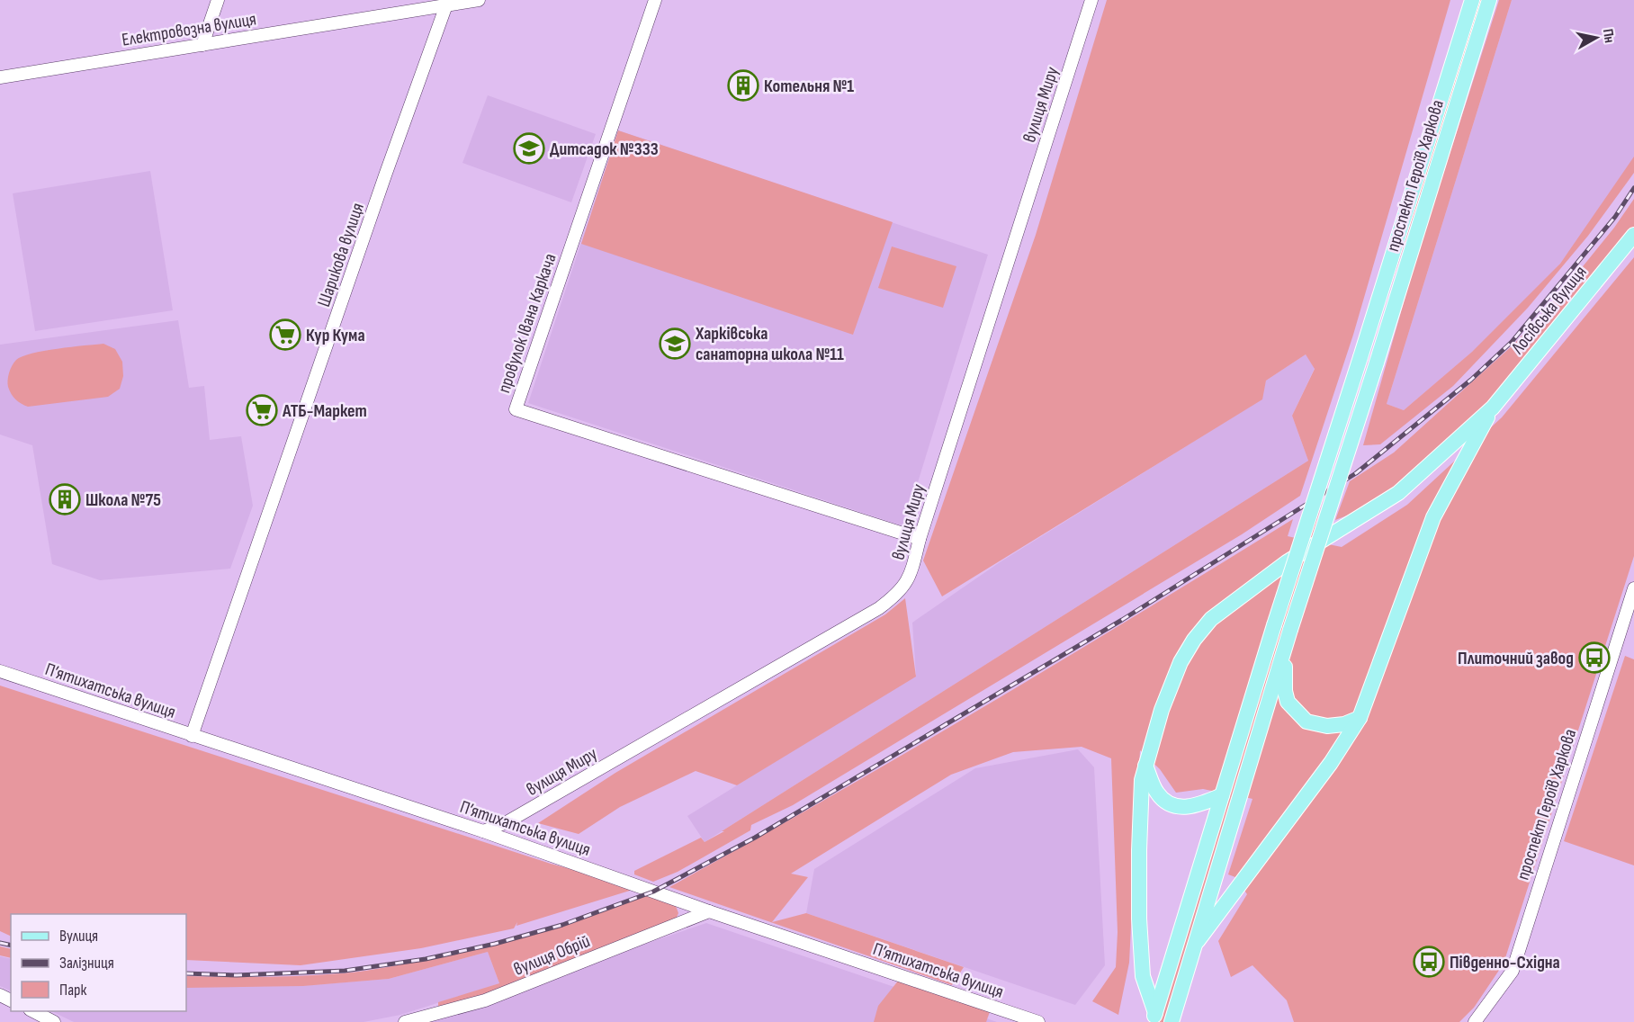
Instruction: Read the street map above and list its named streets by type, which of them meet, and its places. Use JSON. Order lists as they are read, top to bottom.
{
  "streets": {
    "main road": ["проспект Героїв Харкова", "Лосівська вулиця"],
    "street": [
      "Електровозна вулиця",
      "вулиця Миру",
      "Шарикова вулиця",
      "провулок Івана Каркача",
      "П’ятихатська вулиця",
      "вулиця Обрій"
    ]
  },
  "crossings": [
    ["Електровозна вулиця", "Шарикова вулиця"],
    ["вулиця Миру", "провулок Івана Каркача"],
    ["вулиця Миру", "П’ятихатська вулиця"],
    ["Шарикова вулиця", "П’ятихатська вулиця"],
    ["П’ятихатська вулиця", "вулиця Обрій"]
  ],
  "places": {
    "building": ["Котельня №1", "Школа №75"],
    "school or university": ["Дитсадок №333", "Харківська санаторна школа №11"],
    "supermarket": ["Кур Кума", "АТБ-Маркет"],
    "bus stop": ["Плиточний завод", "Південно-Східна"]
  },
  "legend": ["Вулиця", "Залізниця", "Парк"],
  "north": "right"
}
